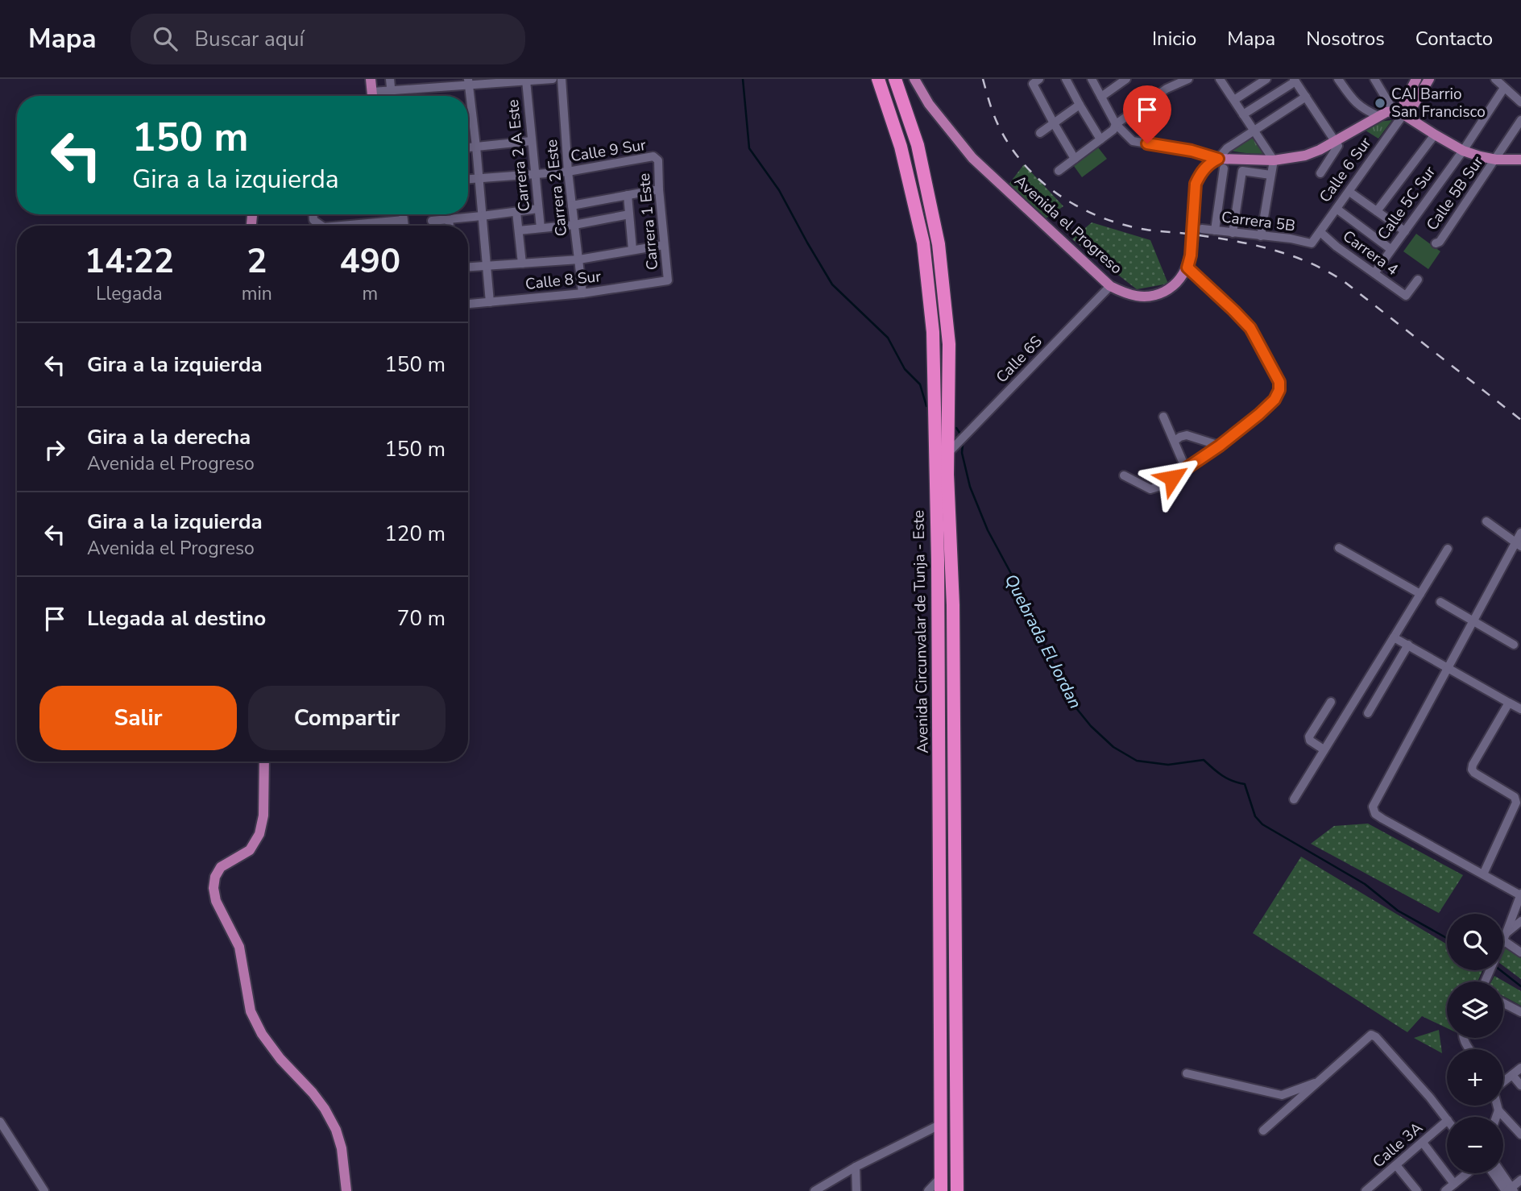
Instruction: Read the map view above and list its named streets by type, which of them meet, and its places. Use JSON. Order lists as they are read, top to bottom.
{
  "streets": {
    "highway": ["Avenida Circunvalar de Tunja - Este"],
    "main road": ["Calle 6 Sur", "Avenida el Progreso"],
    "street": [
      "Calle 9 Sur",
      "Carrera 2 A Este",
      "Carrera 2 Este",
      "Calle 5B Sur",
      "Calle 5C Sur",
      "Carrera 1 Este",
      "Carrera 5B",
      "Carrera 4",
      "Calle 8 Sur",
      "Calle 6S",
      "Calle 3A"
    ]
  },
  "crossings": [
    ["Calle 9 Sur", "Carrera 2 A Este"],
    ["Calle 9 Sur", "Carrera 2 Este"],
    ["Calle 9 Sur", "Carrera 1 Este"],
    ["Calle 6 Sur", "Carrera 5B"],
    ["Calle 6 Sur", "Carrera 4"],
    ["Carrera 2 Este", "Calle 8 Sur"],
    ["Calle 5C Sur", "Carrera 4"],
    ["Carrera 1 Este", "Calle 8 Sur"],
    ["Avenida el Progreso", "Calle 6S"],
    ["Calle 6S", "Avenida Circunvalar de Tunja - Este"]
  ],
  "water": ["Quebrada El Jordan"],
  "places": ["CAI Barrio San Francisco"],
  "page": {
    "header": "Mapa",
    "search": "Buscar aquí",
    "nav": [
      "Inicio",
      "Mapa",
      "Nosotros",
      "Contacto"
    ],
    "turn": ["150 m", "Gira a la izquierda"],
    "eta": [
      "14:22",
      "Llegada",
      "2",
      "min",
      "490",
      "m"
    ],
    "list": [
      {
        "name": "Gira a la izquierda",
        "value": "150 m"
      },
      {
        "name": "Gira a la derecha",
        "note": "Avenida el Progreso",
        "value": "150 m"
      },
      {
        "name": "Gira a la izquierda",
        "note": "Avenida el Progreso",
        "value": "120 m"
      },
      {
        "name": "Llegada al destino",
        "value": "70 m"
      }
    ],
    "buttons": ["Salir", "Compartir"],
    "map_buttons": ["+", "−"]
  }
}
